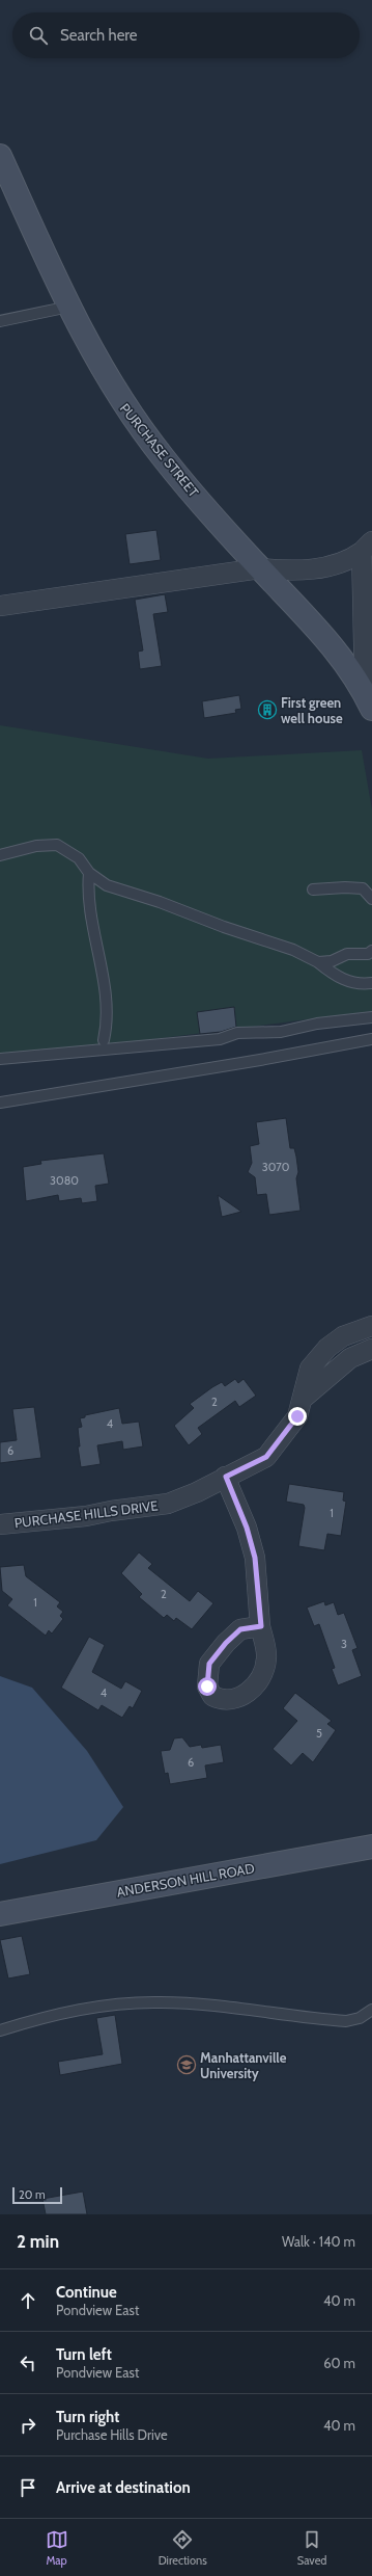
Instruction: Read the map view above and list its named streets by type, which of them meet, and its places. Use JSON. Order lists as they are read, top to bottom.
{
  "streets": {
    "main road": ["PURCHASE STREET", "ANDERSON HILL ROAD"],
    "street": ["PURCHASE HILLS DRIVE"]
  },
  "places": {
    "building": ["First green well house"],
    "school or university": ["Manhattanville University"]
  },
  "house_numbers": [
    "3070",
    "3080",
    "2",
    "4",
    "6",
    "1",
    "2",
    "1",
    "3",
    "4",
    "5",
    "6"
  ],
  "scale_bar": "20 m",
  "page": {
    "search": "Search here",
    "scale": "20 m",
    "heading": ["2 min", "Walk · 140 m"],
    "list": [
      ["Continue", "Pondview East", "40 m"],
      ["Turn left", "Pondview East", "60 m"],
      ["Turn right", "Purchase Hills Drive", "40 m"],
      "Arrive at destination"
    ],
    "nav": ["Map", "Directions", "Saved"]
  }
}
